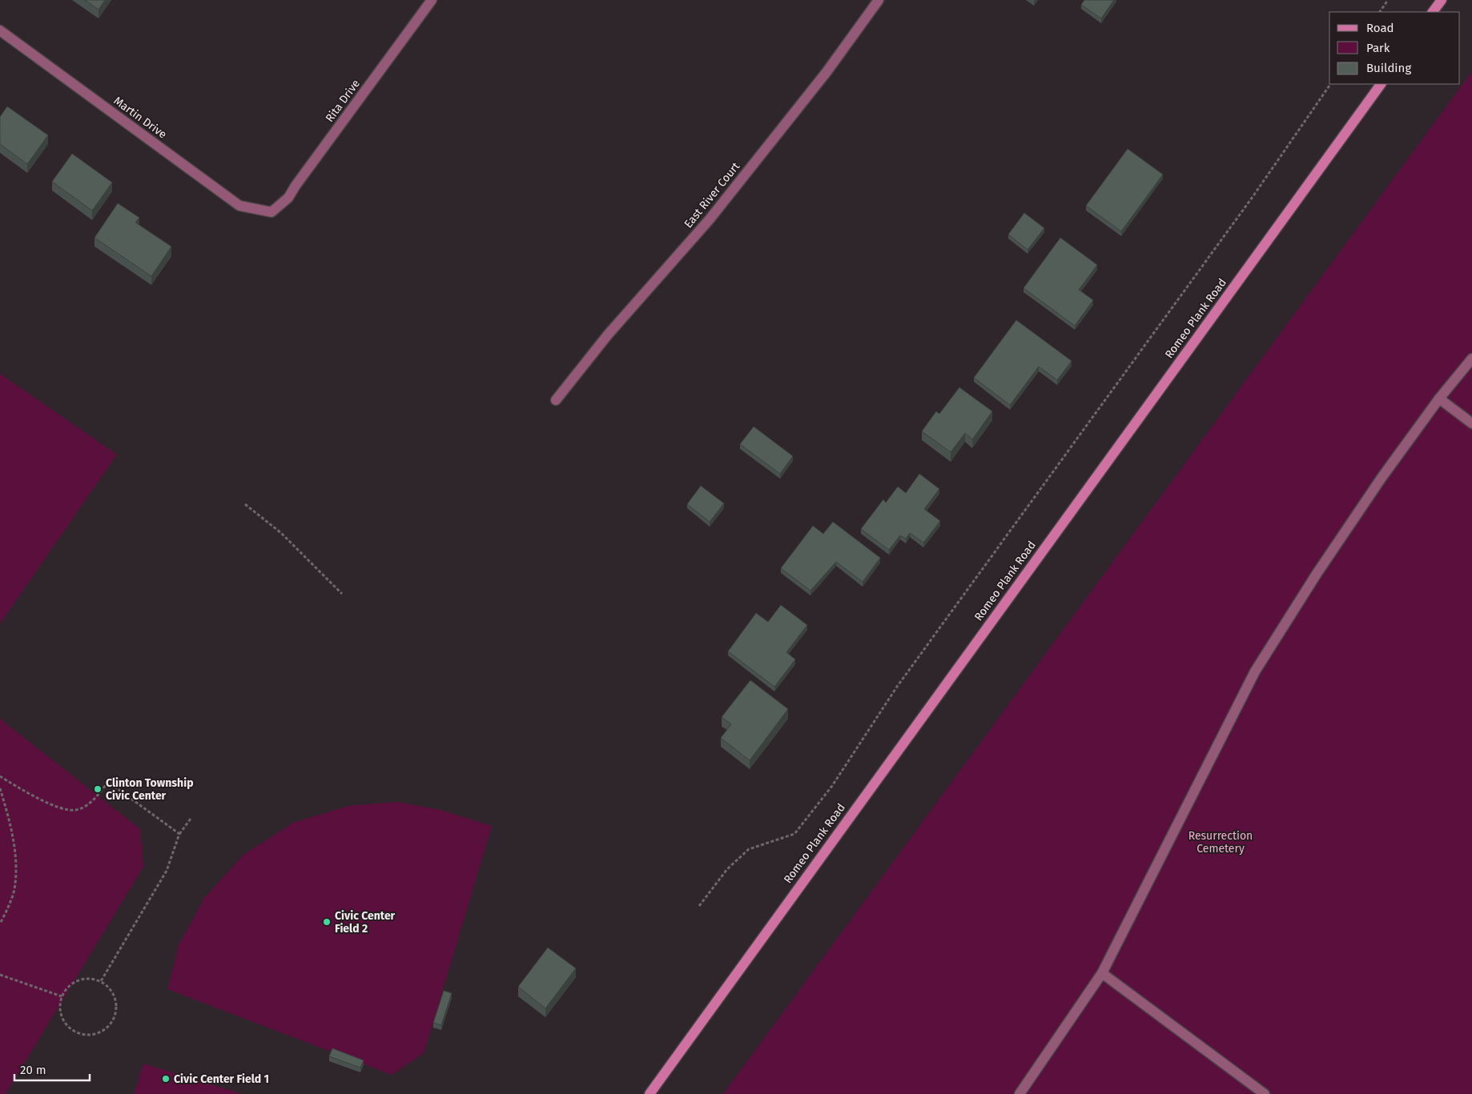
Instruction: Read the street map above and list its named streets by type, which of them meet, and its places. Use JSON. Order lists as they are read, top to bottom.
{
  "streets": {
    "street": [
      "Rita Drive",
      "Martin Drive",
      "East River Court",
      "Romeo Plank Road"
    ]
  },
  "crossings": [
    ["Rita Drive", "Martin Drive"]
  ],
  "parks": ["Resurrection Cemetery"],
  "places": ["Clinton Township Civic Center", "Civic Center Field 2", "Civic Center Field 1"],
  "legend": ["Road", "Park", "Building"],
  "scale_bar": "20 m"
}
